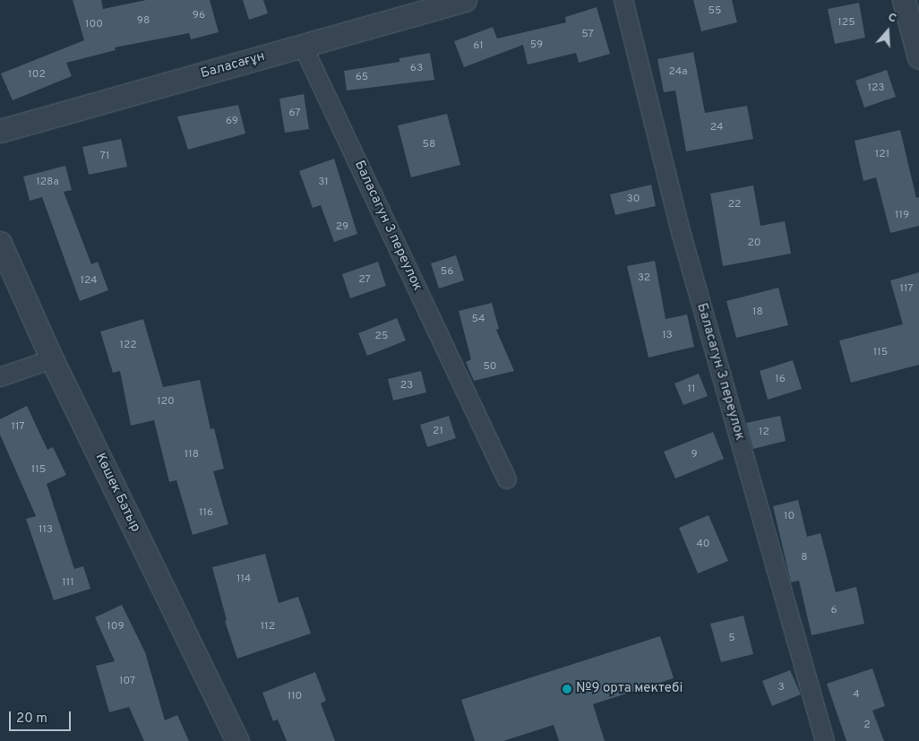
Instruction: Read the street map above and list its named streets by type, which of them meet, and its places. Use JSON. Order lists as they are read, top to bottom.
{
  "streets": {
    "street": ["Баласағұн", "Баласагун 3 переулок", "Көшек Батыр"]
  },
  "crossings": [
    ["Баласағұн", "Баласагун 3 переулок"]
  ],
  "places": ["№9 орта мектебі"],
  "house_numbers": [
    "55",
    "96",
    "98",
    "125",
    "100",
    "57",
    "59",
    "61",
    "63",
    "24а",
    "102",
    "65",
    "123",
    "67",
    "69",
    "24",
    "58",
    "121",
    "71",
    "128а",
    "31",
    "30",
    "22",
    "119",
    "29",
    "20",
    "56",
    "32",
    "27",
    "124",
    "117",
    "18",
    "54",
    "13",
    "25",
    "122",
    "115",
    "50",
    "16",
    "23",
    "11",
    "120",
    "117",
    "21",
    "12",
    "118",
    "9",
    "115",
    "116",
    "10",
    "113",
    "40",
    "8",
    "114",
    "111",
    "6",
    "109",
    "112",
    "5",
    "107",
    "3",
    "4",
    "110",
    "2"
  ],
  "scale_bar": "20 m",
  "north": "top"
}
